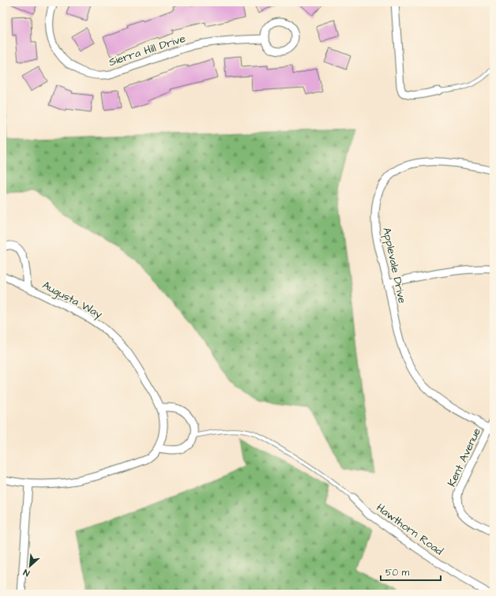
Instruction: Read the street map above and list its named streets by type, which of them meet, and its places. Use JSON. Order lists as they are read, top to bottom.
{
  "streets": {
    "street": [
      "Sierra Hill Drive",
      "Applevale Drive",
      "Augusta Way",
      "Kent Avenue",
      "Hawthorn Road"
    ]
  },
  "crossings": [
    ["Applevale Drive", "Kent Avenue"]
  ],
  "scale_bar": "50 m",
  "north": "bottom left"
}
